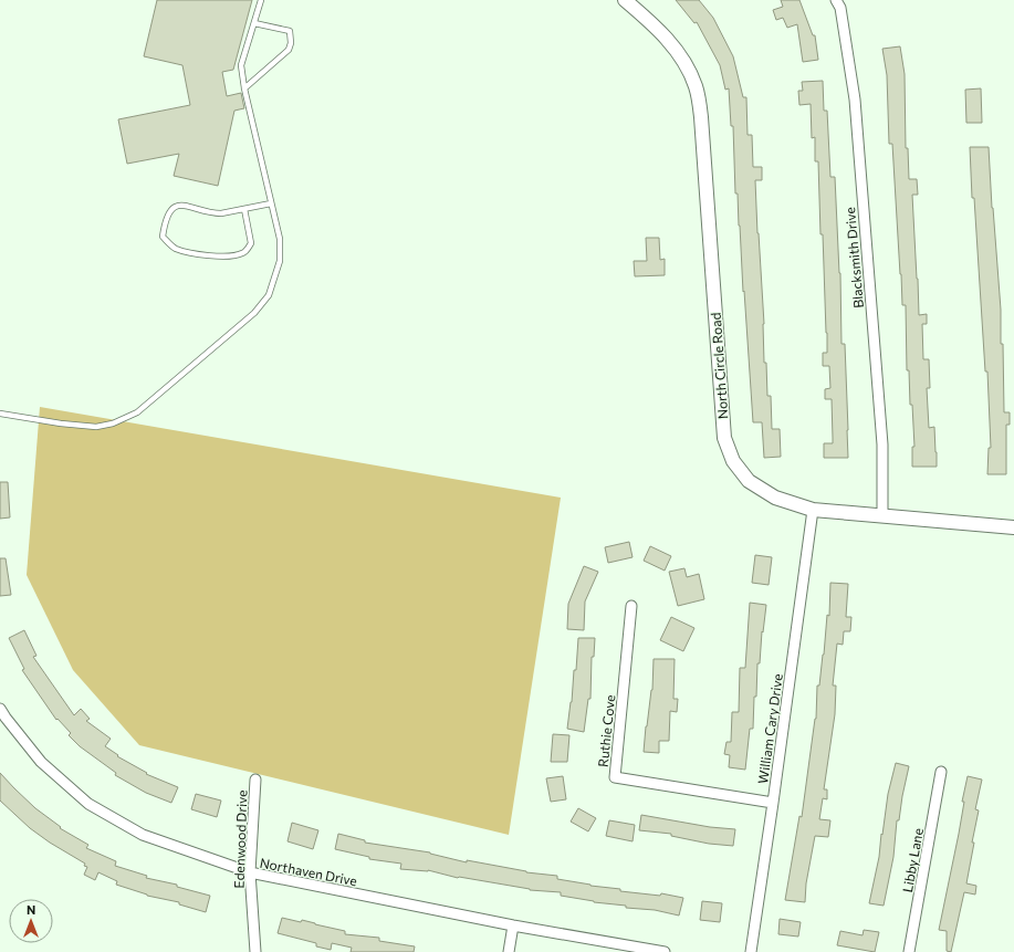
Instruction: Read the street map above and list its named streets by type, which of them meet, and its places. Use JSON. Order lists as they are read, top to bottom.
{
  "streets": {
    "street": [
      "Blacksmith Drive",
      "North Circle Road",
      "William Cary Drive",
      "Ruthie Cove",
      "Edenwood Drive",
      "Libby Lane",
      "Northaven Drive"
    ]
  },
  "crossings": [
    ["Blacksmith Drive", "North Circle Road"],
    ["North Circle Road", "William Cary Drive"],
    ["William Cary Drive", "Ruthie Cove"],
    ["Edenwood Drive", "Northaven Drive"]
  ],
  "north": "top"
}
